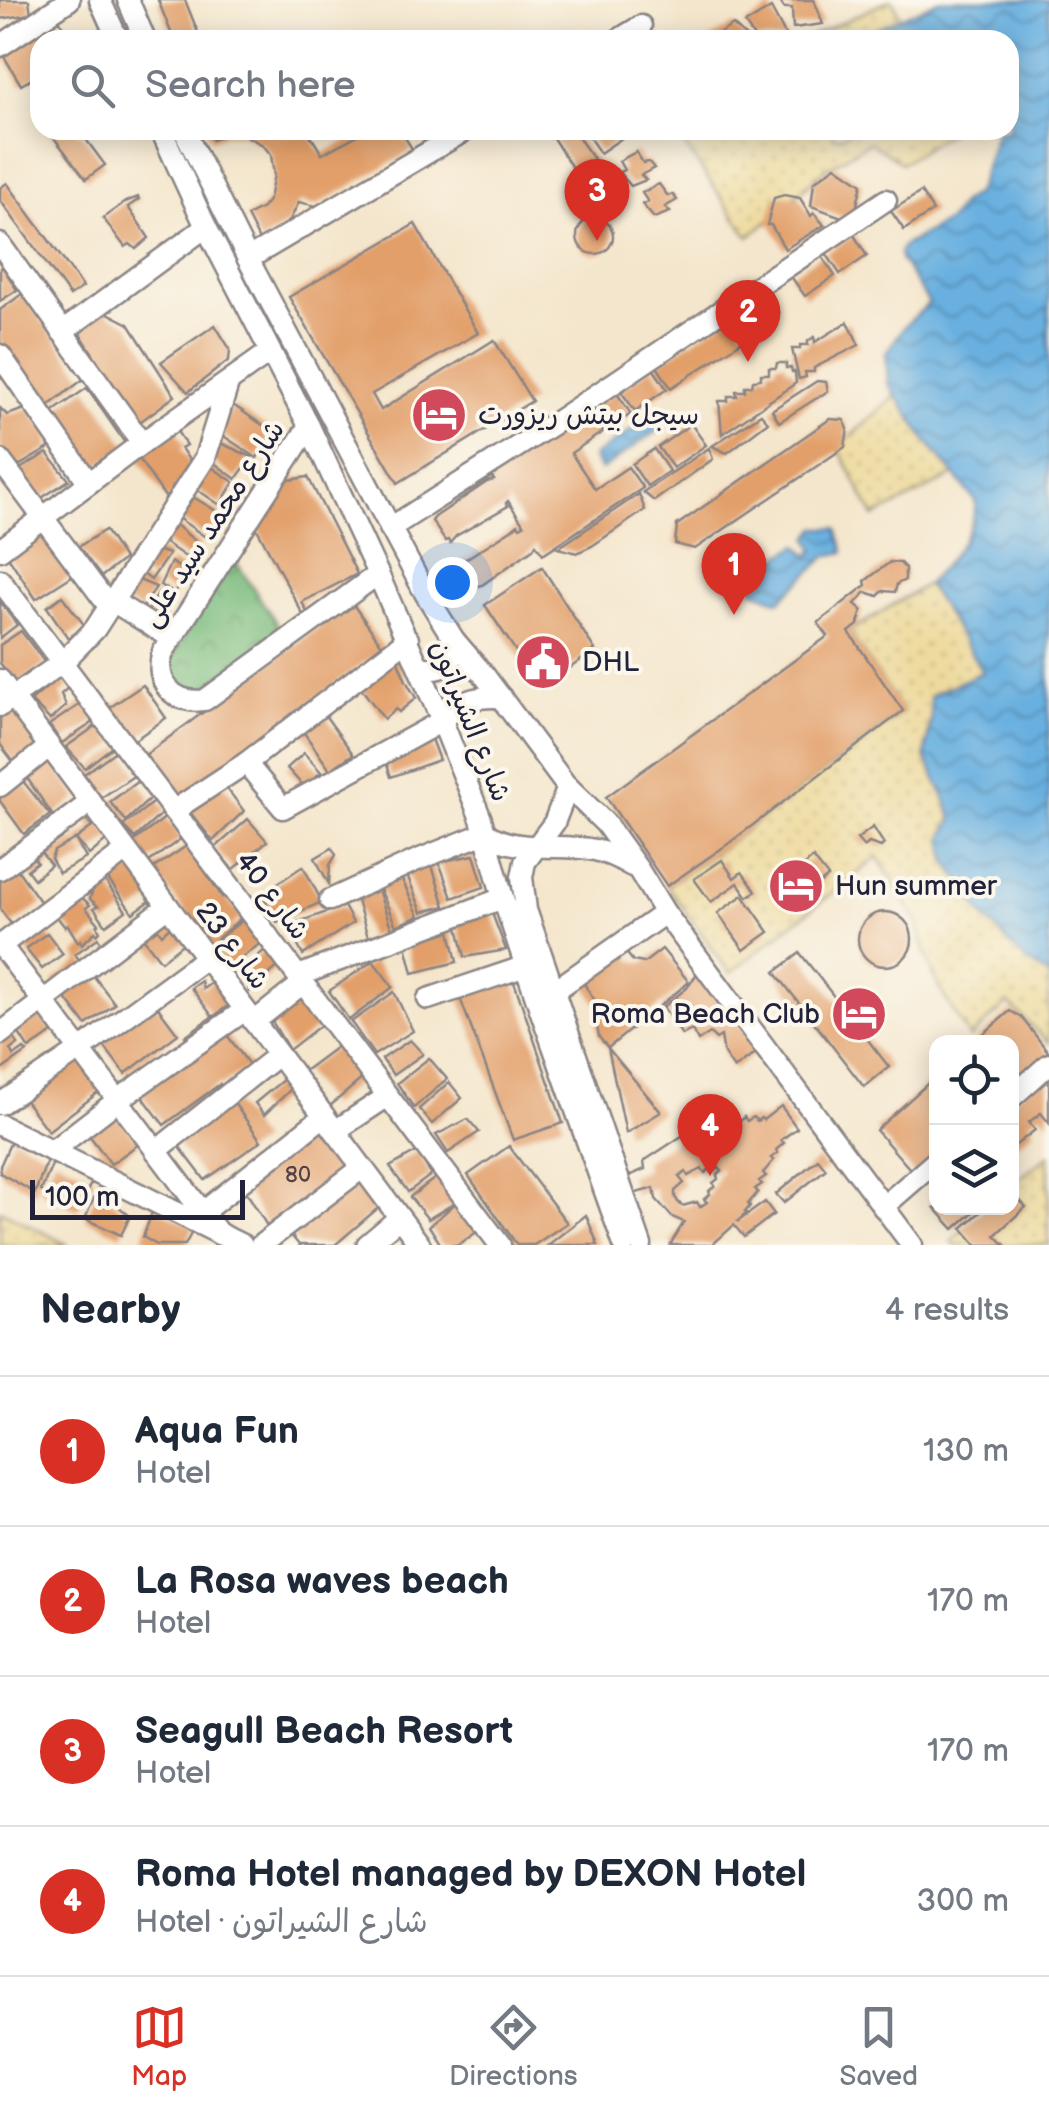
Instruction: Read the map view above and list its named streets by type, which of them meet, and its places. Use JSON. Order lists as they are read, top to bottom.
{
  "streets": {
    "street": [
      "شارع محمد سيد على",
      "شارع الشيراتون",
      "شارع 40",
      "شارع 23"
    ]
  },
  "crossings": [
    ["شارع محمد سيد على", "شارع الشيراتون"]
  ],
  "places": {
    "hotel": ["سيجل بيتش ريزورت", "Hun summer", "Roma Beach Club"],
    "public building": ["DHL"]
  },
  "house_numbers": ["80"],
  "scale_bar": "100 m",
  "page": {
    "search": "Search here",
    "pins": [
      "3",
      "2",
      "1",
      "4"
    ],
    "scale": "100 m",
    "heading": ["Nearby", "4 results"],
    "list": [
      {
        "mark": "1",
        "name": "Aqua Fun",
        "note": "Hotel",
        "value": "130 m"
      },
      {
        "mark": "2",
        "name": "La Rosa waves beach",
        "note": "Hotel",
        "value": "170 m"
      },
      {
        "mark": "3",
        "name": "Seagull Beach Resort",
        "note": "Hotel",
        "value": "170 m"
      },
      {
        "mark": "4",
        "name": "Roma Hotel managed by DEXON Hotel",
        "note": "Hotel · شارع الشيراتون",
        "value": "300 m"
      }
    ],
    "nav": ["Map", "Directions", "Saved"]
  }
}
